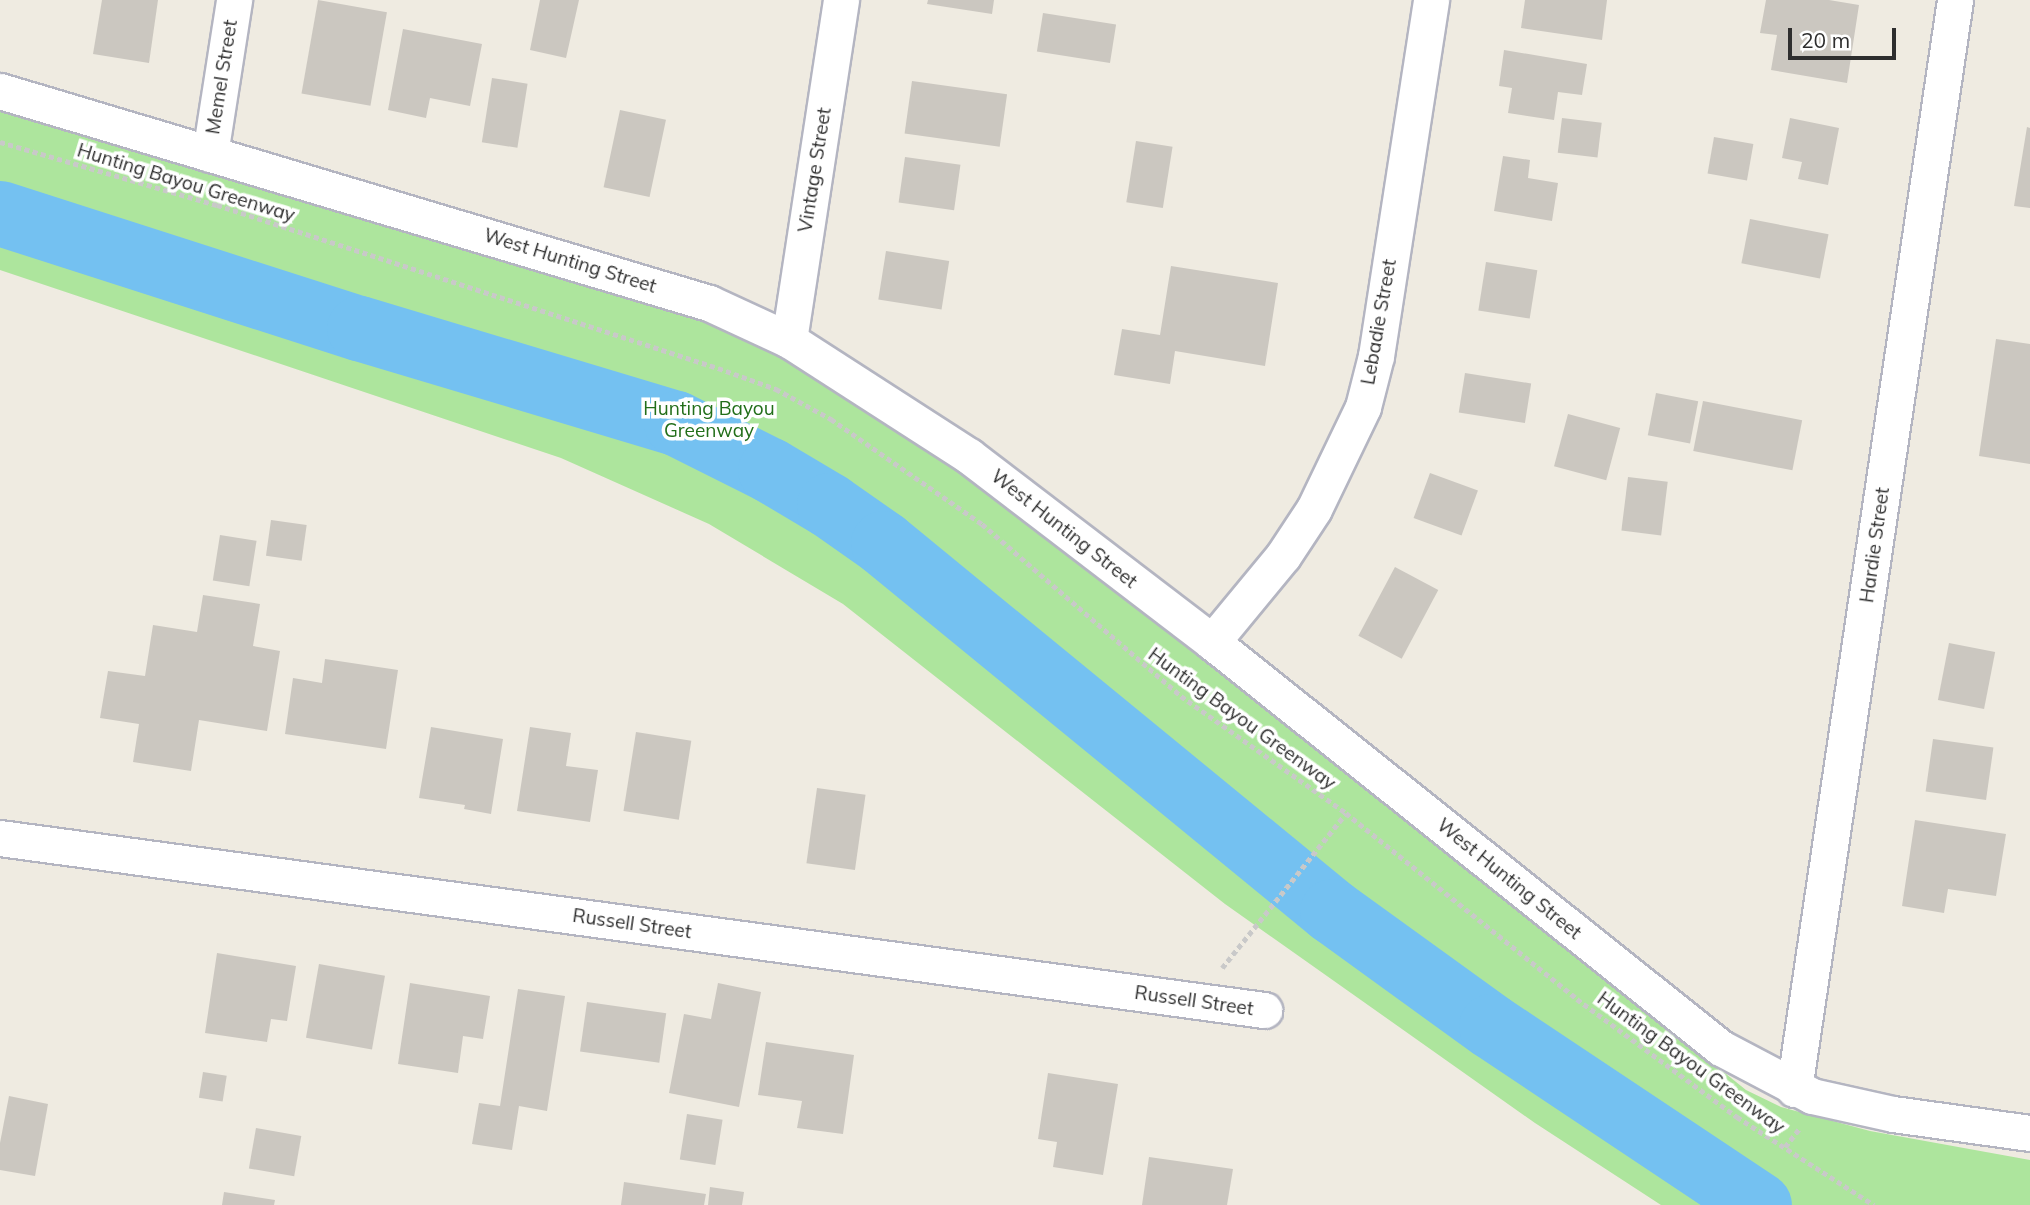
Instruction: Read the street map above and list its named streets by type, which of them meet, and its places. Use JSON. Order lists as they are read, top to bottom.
{
  "streets": {
    "street": [
      "Memel Street",
      "Vintage Street",
      "West Hunting Street",
      "Lebadie Street",
      "Hardie Street",
      "Russell Street"
    ],
    "path": ["Hunting Bayou Greenway"]
  },
  "crossings": [
    ["Memel Street", "West Hunting Street"],
    ["Vintage Street", "West Hunting Street"],
    ["West Hunting Street", "Lebadie Street"],
    ["West Hunting Street", "Hardie Street"]
  ],
  "parks": ["Hunting Bayou Greenway"],
  "scale_bar": "20 m"
}
